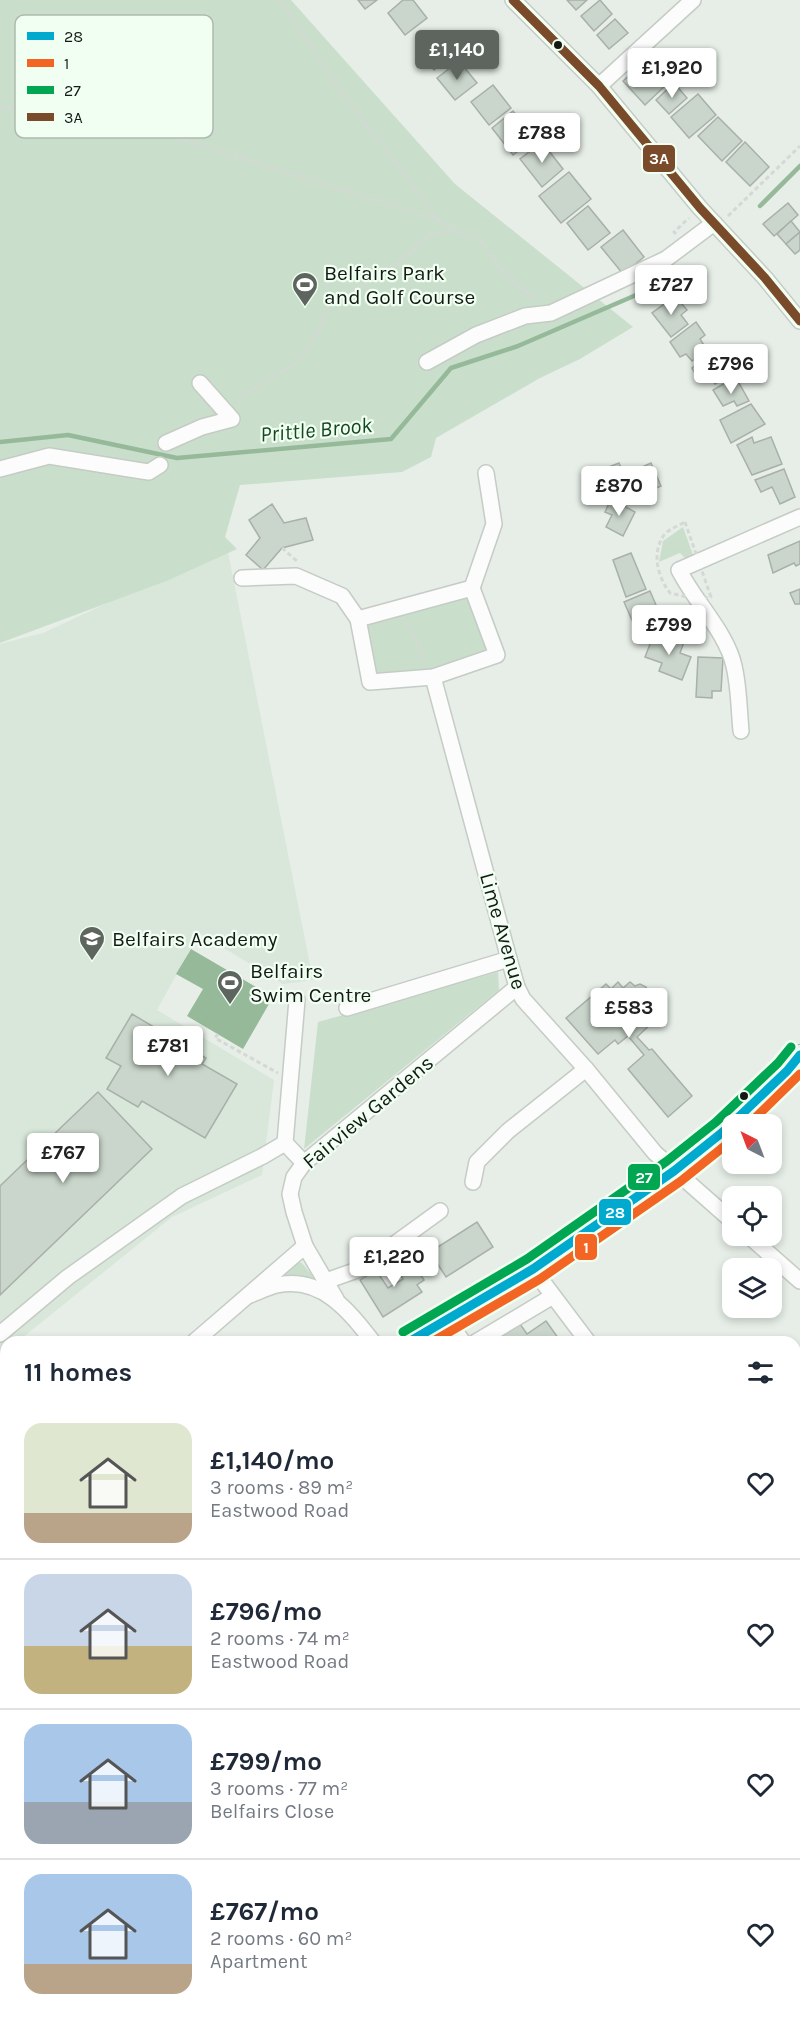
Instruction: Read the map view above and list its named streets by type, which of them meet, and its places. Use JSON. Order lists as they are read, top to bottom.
{
  "streets": {
    "street": ["Lime Avenue", "Fairview Gardens"]
  },
  "crossings": [
    ["Lime Avenue", "Fairview Gardens"]
  ],
  "water": ["Prittle Brook"],
  "places": {
    "sports": ["Belfairs Park and Golf Course", "Belfairs Swim Centre"],
    "school or university": ["Belfairs Academy"]
  },
  "lines": [
    "transit line 3A",
    "transit line 27",
    "transit line 28",
    "transit line 1"
  ],
  "legend": [
    "28",
    "1",
    "27",
    "3A"
  ],
  "north": "top left",
  "page": {
    "price": [
      "£1,140",
      "£1,920",
      "£788",
      "£727",
      "£796",
      "£870",
      "£799",
      "£583",
      "£781",
      "£767",
      "£1,220"
    ],
    "heading": "11 homes",
    "list": [
      {
        "name": "£1,140/mo",
        "note": "3 rooms · 89 m² · Eastwood Road"
      },
      {
        "name": "£796/mo",
        "note": "2 rooms · 74 m² · Eastwood Road"
      },
      {
        "name": "£799/mo",
        "note": "3 rooms · 77 m² · Belfairs Close"
      },
      {
        "name": "£767/mo",
        "note": "2 rooms · 60 m² · Apartment"
      }
    ]
  }
}
